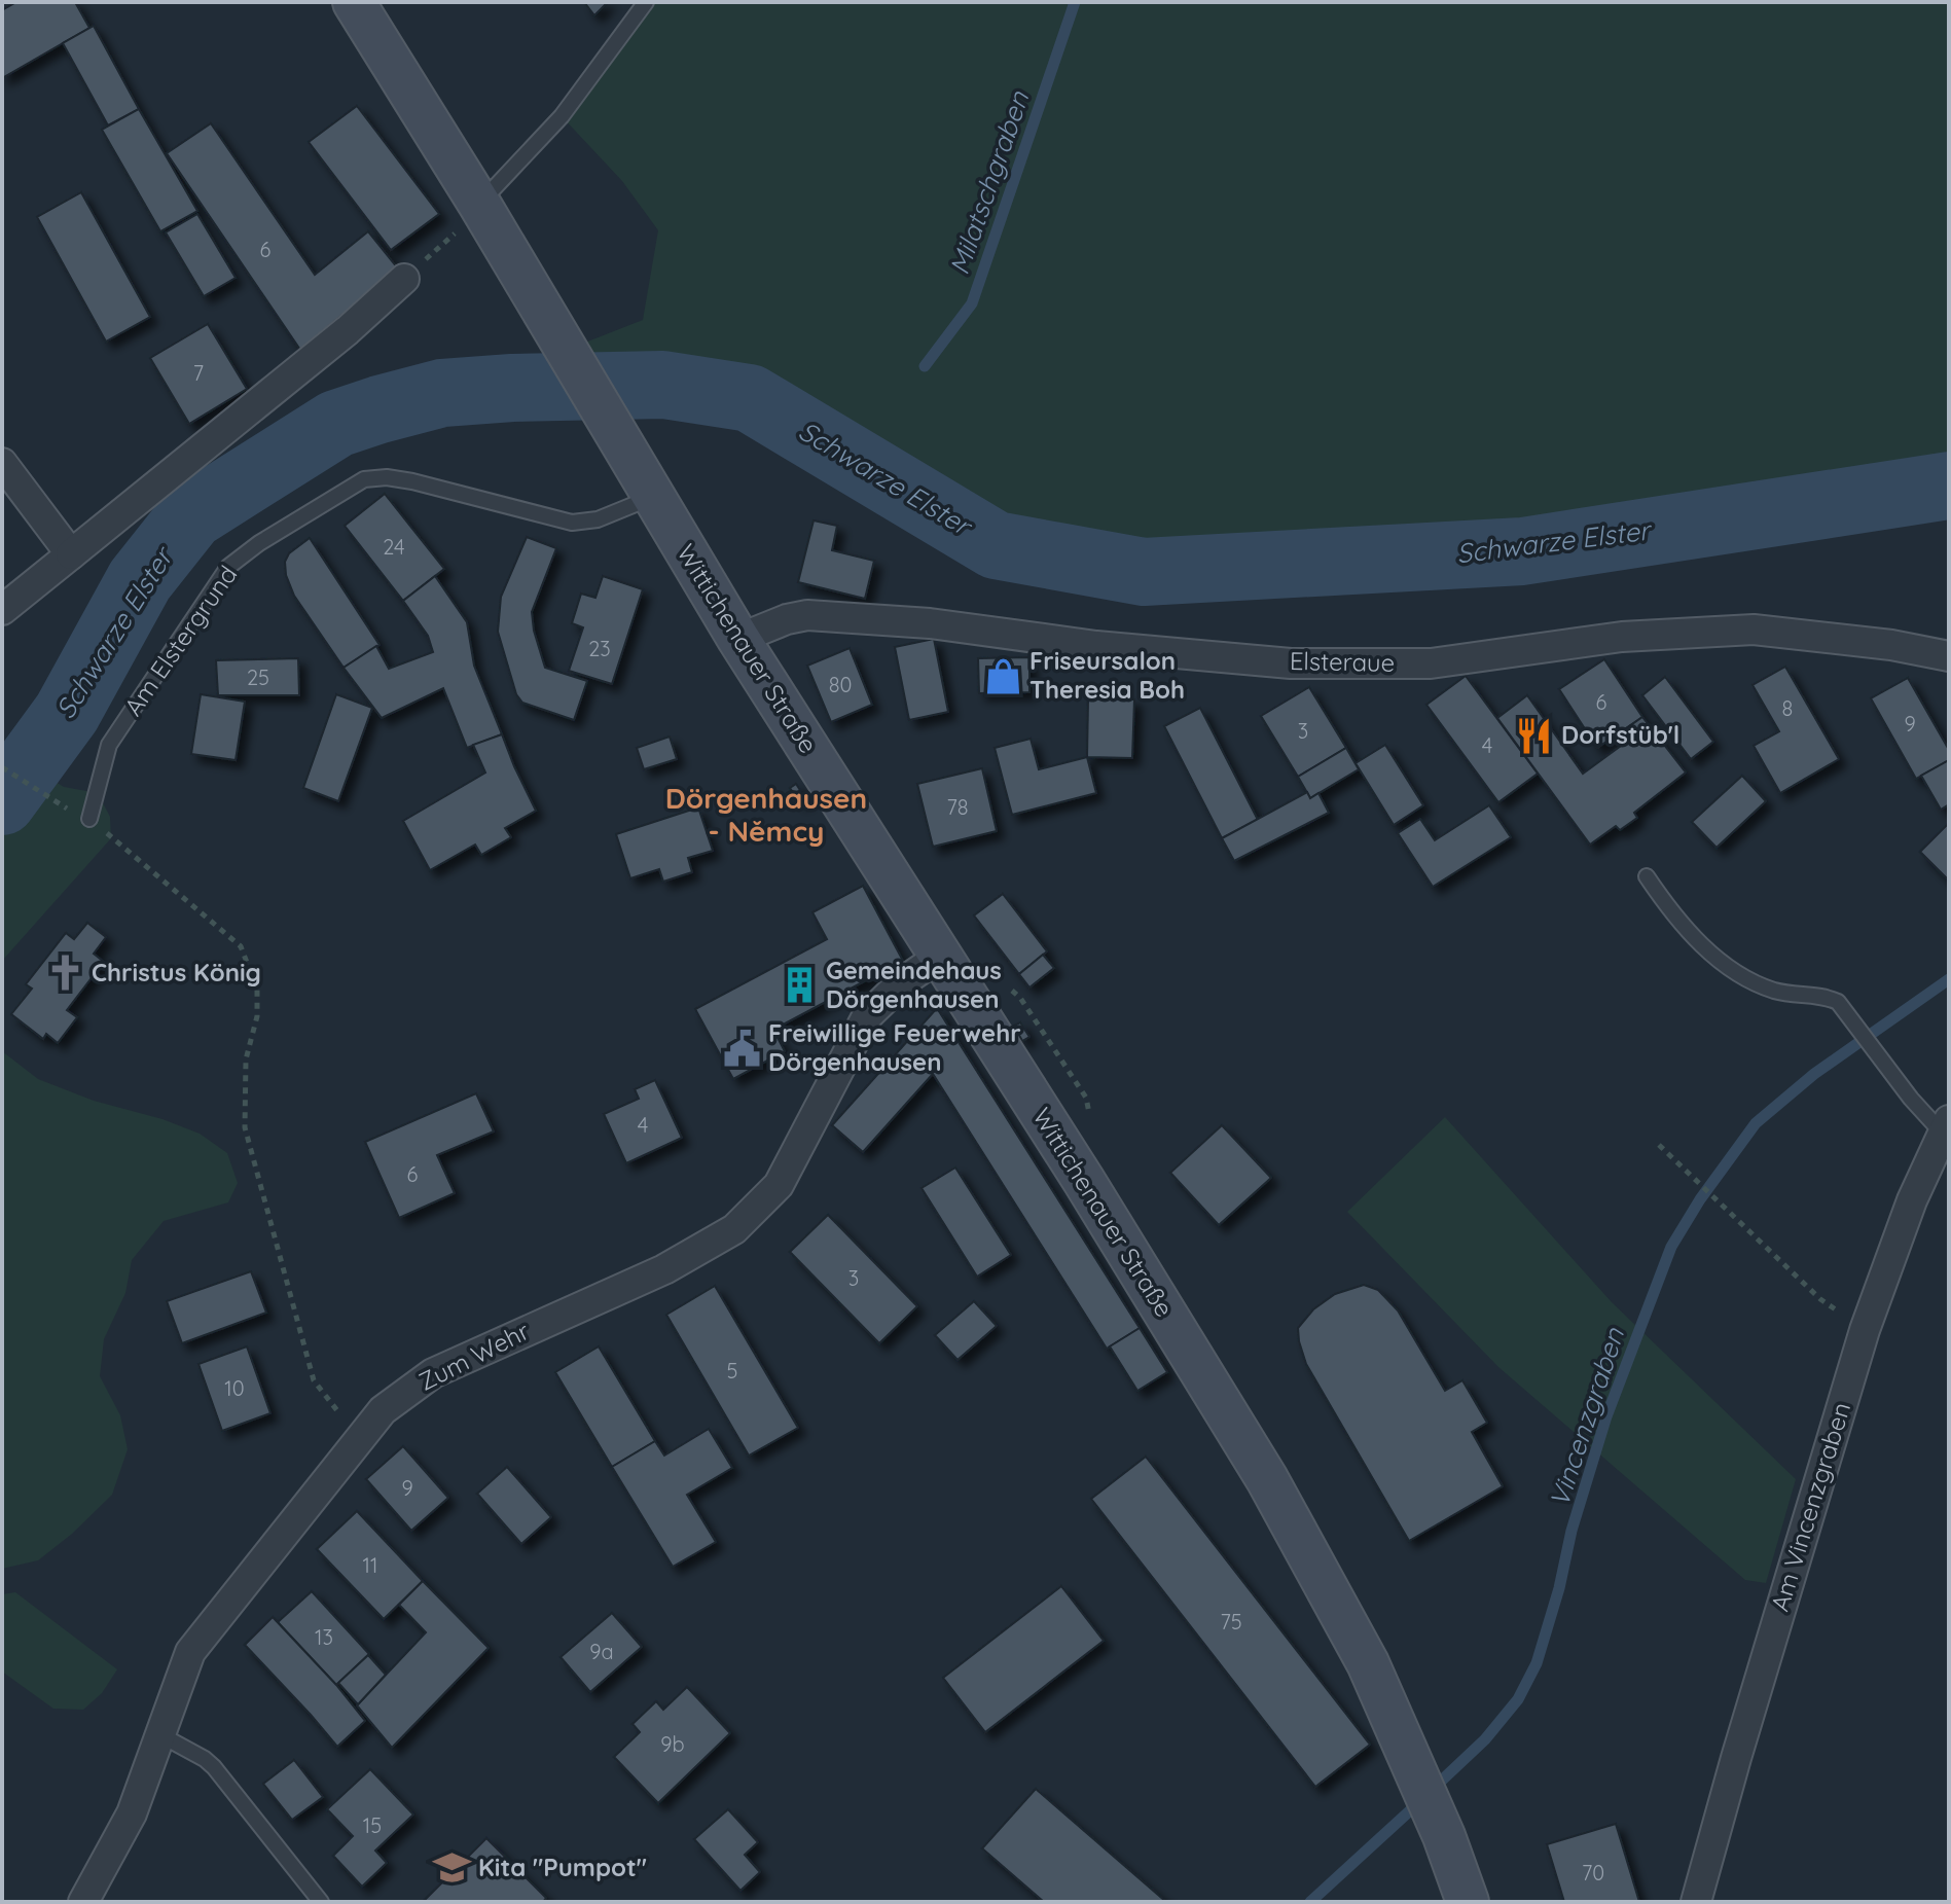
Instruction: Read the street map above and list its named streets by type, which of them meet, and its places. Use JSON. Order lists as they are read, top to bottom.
{
  "streets": {
    "main road": ["Wittichenauer Straße"],
    "street": ["Elsteraue", "Zum Wehr", "Am Vincenzgraben"],
    "lane": ["Am Elstergrund"]
  },
  "crossings": [
    ["Am Elstergrund", "Wittichenauer Straße"],
    ["Wittichenauer Straße", "Elsteraue"],
    ["Wittichenauer Straße", "Zum Wehr"]
  ],
  "districts": ["Dörgenhausen - Němcy"],
  "water": ["Milatschgraben", "Schwarze Elster", "Vincenzgraben"],
  "places": {
    "shop": ["Friseursalon Theresia Boh"],
    "restaurant": ["Dorfstüb'l"],
    "church": ["Christus König"],
    "building": ["Gemeindehaus Dörgenhausen"],
    "public building": ["Freiwillige Feuerwehr Dörgenhausen"],
    "school or university": ["Kita \"Pumpot\""]
  },
  "house_numbers": [
    "6",
    "7",
    "24",
    "23",
    "25",
    "80",
    "6",
    "8",
    "9",
    "3",
    "4",
    "78",
    "4",
    "6",
    "3",
    "5",
    "10",
    "9",
    "11",
    "75",
    "13",
    "9a",
    "9b",
    "15",
    "70"
  ]
}
